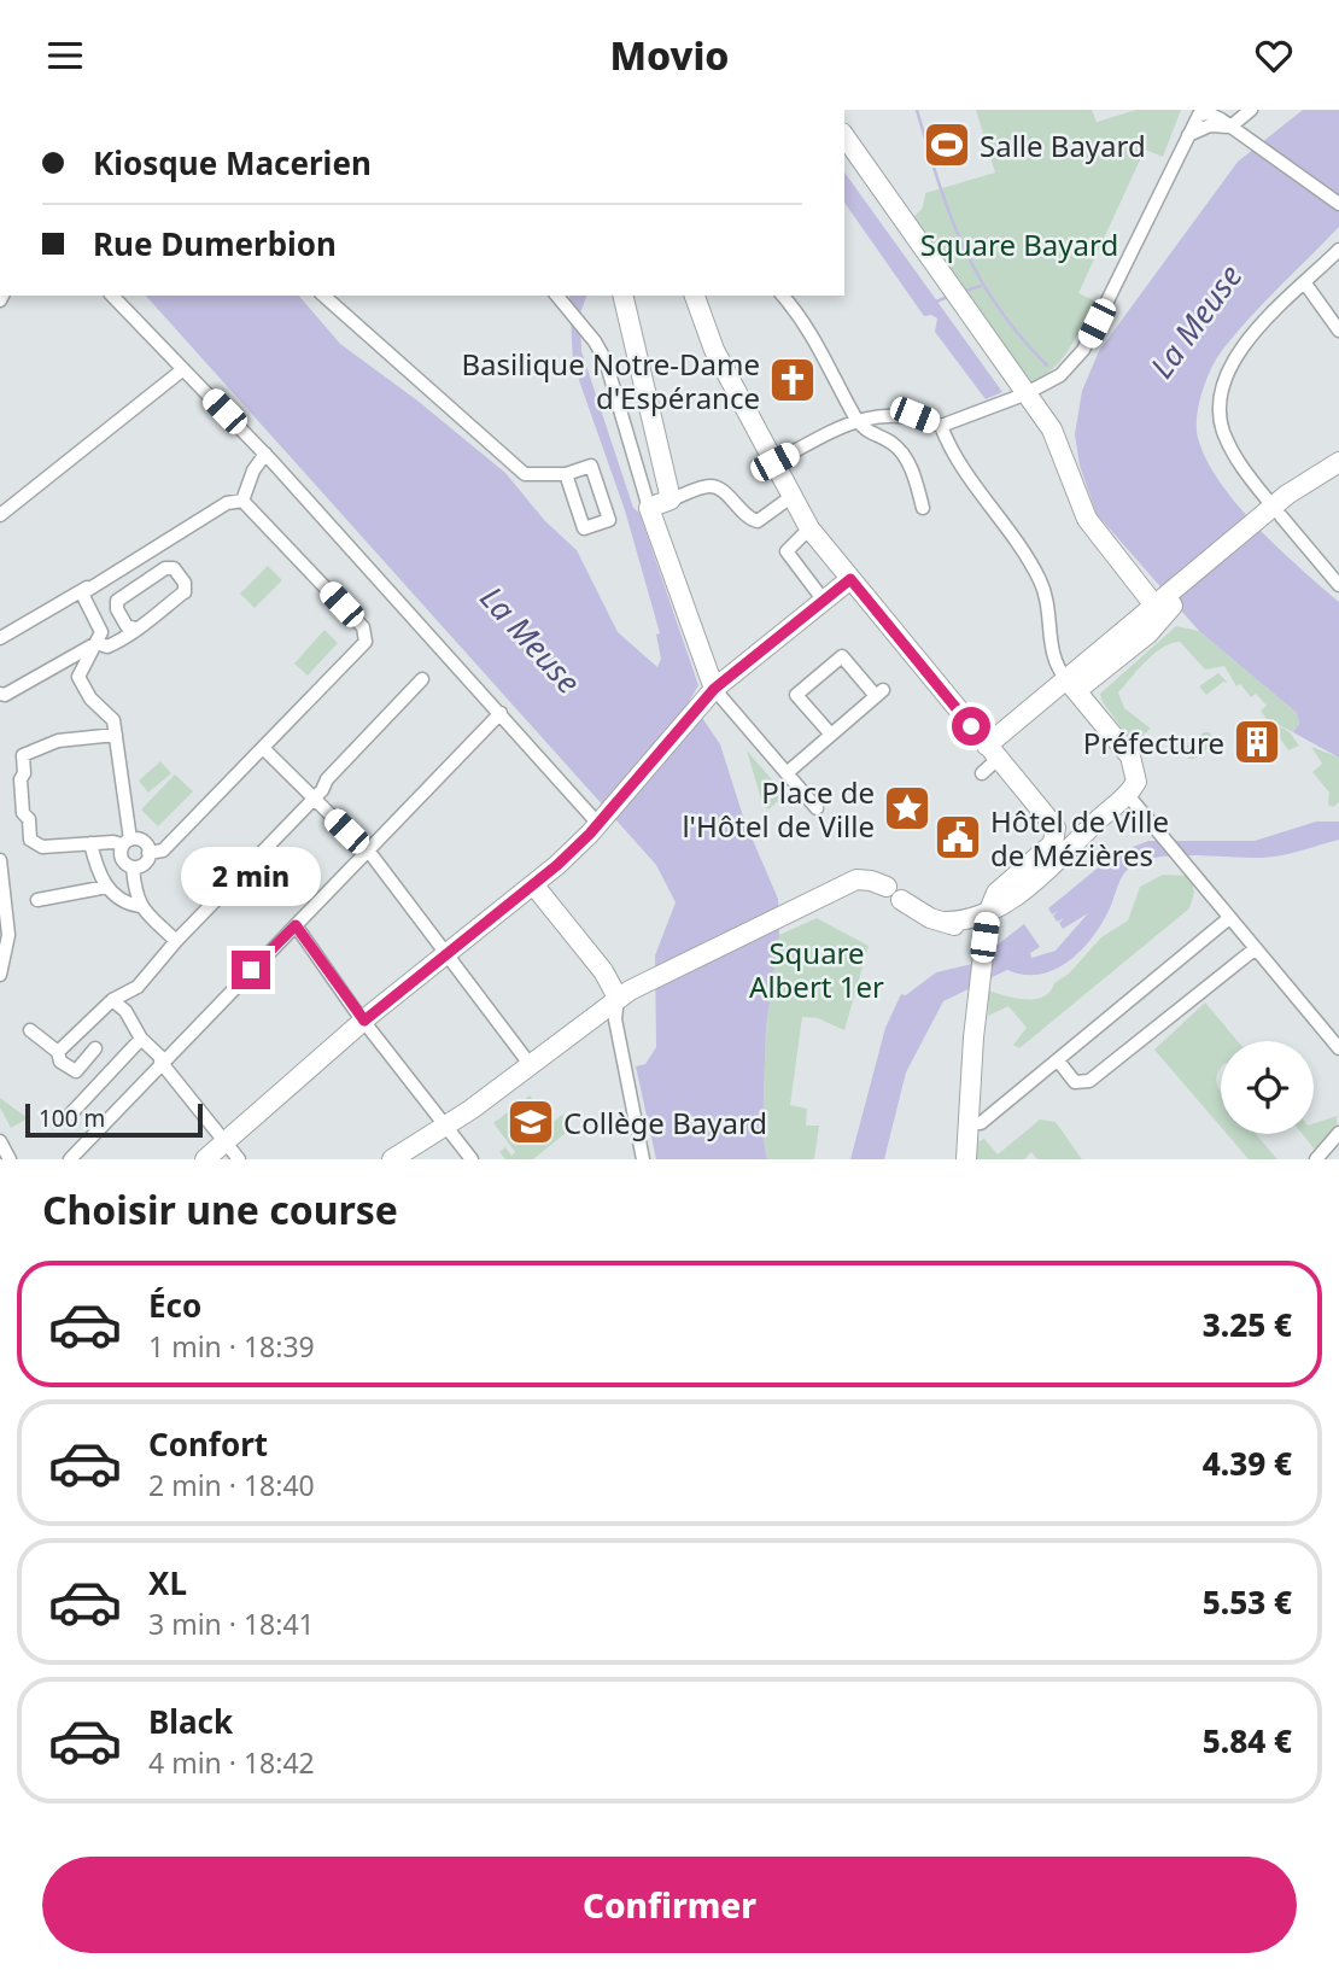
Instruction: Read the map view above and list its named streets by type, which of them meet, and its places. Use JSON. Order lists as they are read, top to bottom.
{
  "water": ["La Meuse"],
  "parks": ["Square Bayard", "Square Albert 1er"],
  "places": {
    "sports": ["Salle Bayard"],
    "church": ["Basilique Notre-Dame d'Espérance"],
    "building": ["Préfecture"],
    "place": ["Place de l'Hôtel de Ville"],
    "public building": ["Hôtel de Ville de Mézières"],
    "school or university": ["Collège Bayard"]
  },
  "scale_bar": "100 m",
  "page": {
    "header": "Movio",
    "banner": ["Kiosque Macerien", "Rue Dumerbion"],
    "bubble": "2 min",
    "scale": "100 m",
    "heading": "Choisir une course",
    "list": [
      {
        "name": "Éco",
        "note": "1 min · 18:39",
        "value": "3.25 €"
      },
      {
        "name": "Confort",
        "note": "2 min · 18:40",
        "value": "4.39 €"
      },
      {
        "name": "XL",
        "note": "3 min · 18:41",
        "value": "5.53 €"
      },
      {
        "name": "Black",
        "note": "4 min · 18:42",
        "value": "5.84 €"
      }
    ],
    "buttons": "Confirmer"
  }
}
